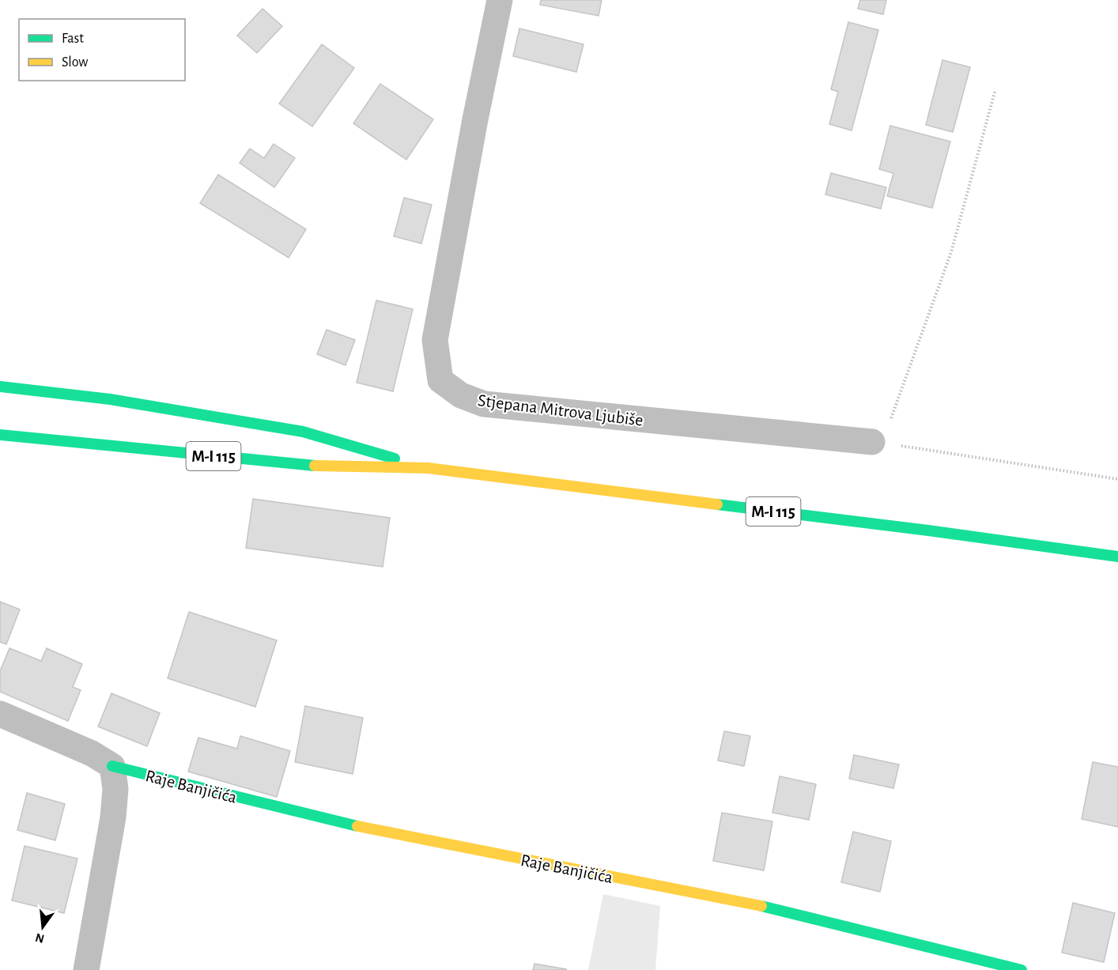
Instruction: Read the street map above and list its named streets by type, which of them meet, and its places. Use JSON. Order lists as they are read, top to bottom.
{
  "streets": {
    "main road": ["M-I 115", "Raje Banjičića"],
    "street": ["Stjepana Mitrova Ljubiše"]
  },
  "legend": ["Fast", "Slow"],
  "north": "bottom"
}
